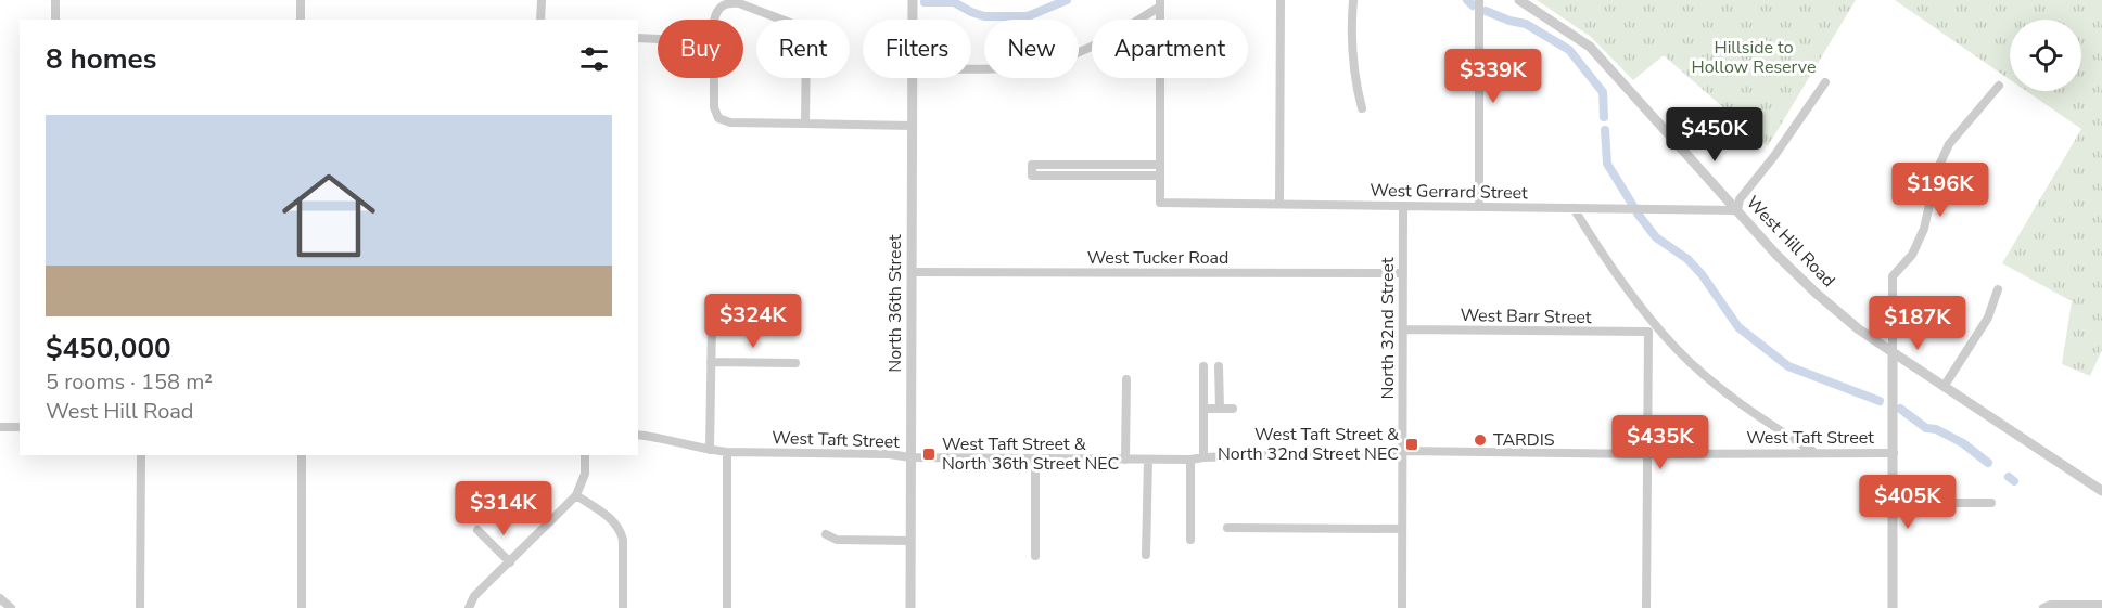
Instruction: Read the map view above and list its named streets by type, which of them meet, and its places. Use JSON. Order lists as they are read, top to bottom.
{
  "streets": {
    "street": [
      "West Gerrard Street",
      "West Hill Road",
      "West Tucker Road",
      "North 36th Street",
      "West Barr Street",
      "North 32nd Street",
      "West Taft Street"
    ]
  },
  "crossings": [
    ["West Gerrard Street", "West Hill Road"],
    ["West Gerrard Street", "North 32nd Street"],
    ["West Tucker Road", "North 36th Street"],
    ["West Tucker Road", "North 32nd Street"],
    ["North 36th Street", "West Taft Street"],
    ["West Barr Street", "North 32nd Street"],
    ["North 32nd Street", "West Taft Street"]
  ],
  "parks": ["Hillside to Hollow Reserve"],
  "places": {
    "other": ["TARDIS"],
    "transit": ["West Taft Street & North 32nd Street NEC", "West Taft Street & North 36th Street NEC"]
  },
  "page": {
    "chip": [
      "Buy",
      "Rent",
      "Filters",
      "New",
      "Apartment"
    ],
    "heading": "8 homes",
    "price": [
      "$339K",
      "$450K",
      "$196K",
      "$324K",
      "$187K",
      "$435K",
      "$405K",
      "$314K"
    ],
    "list": [
      {
        "name": "$450,000",
        "note": "5 rooms · 158 m² · West Hill Road"
      }
    ]
  }
}
